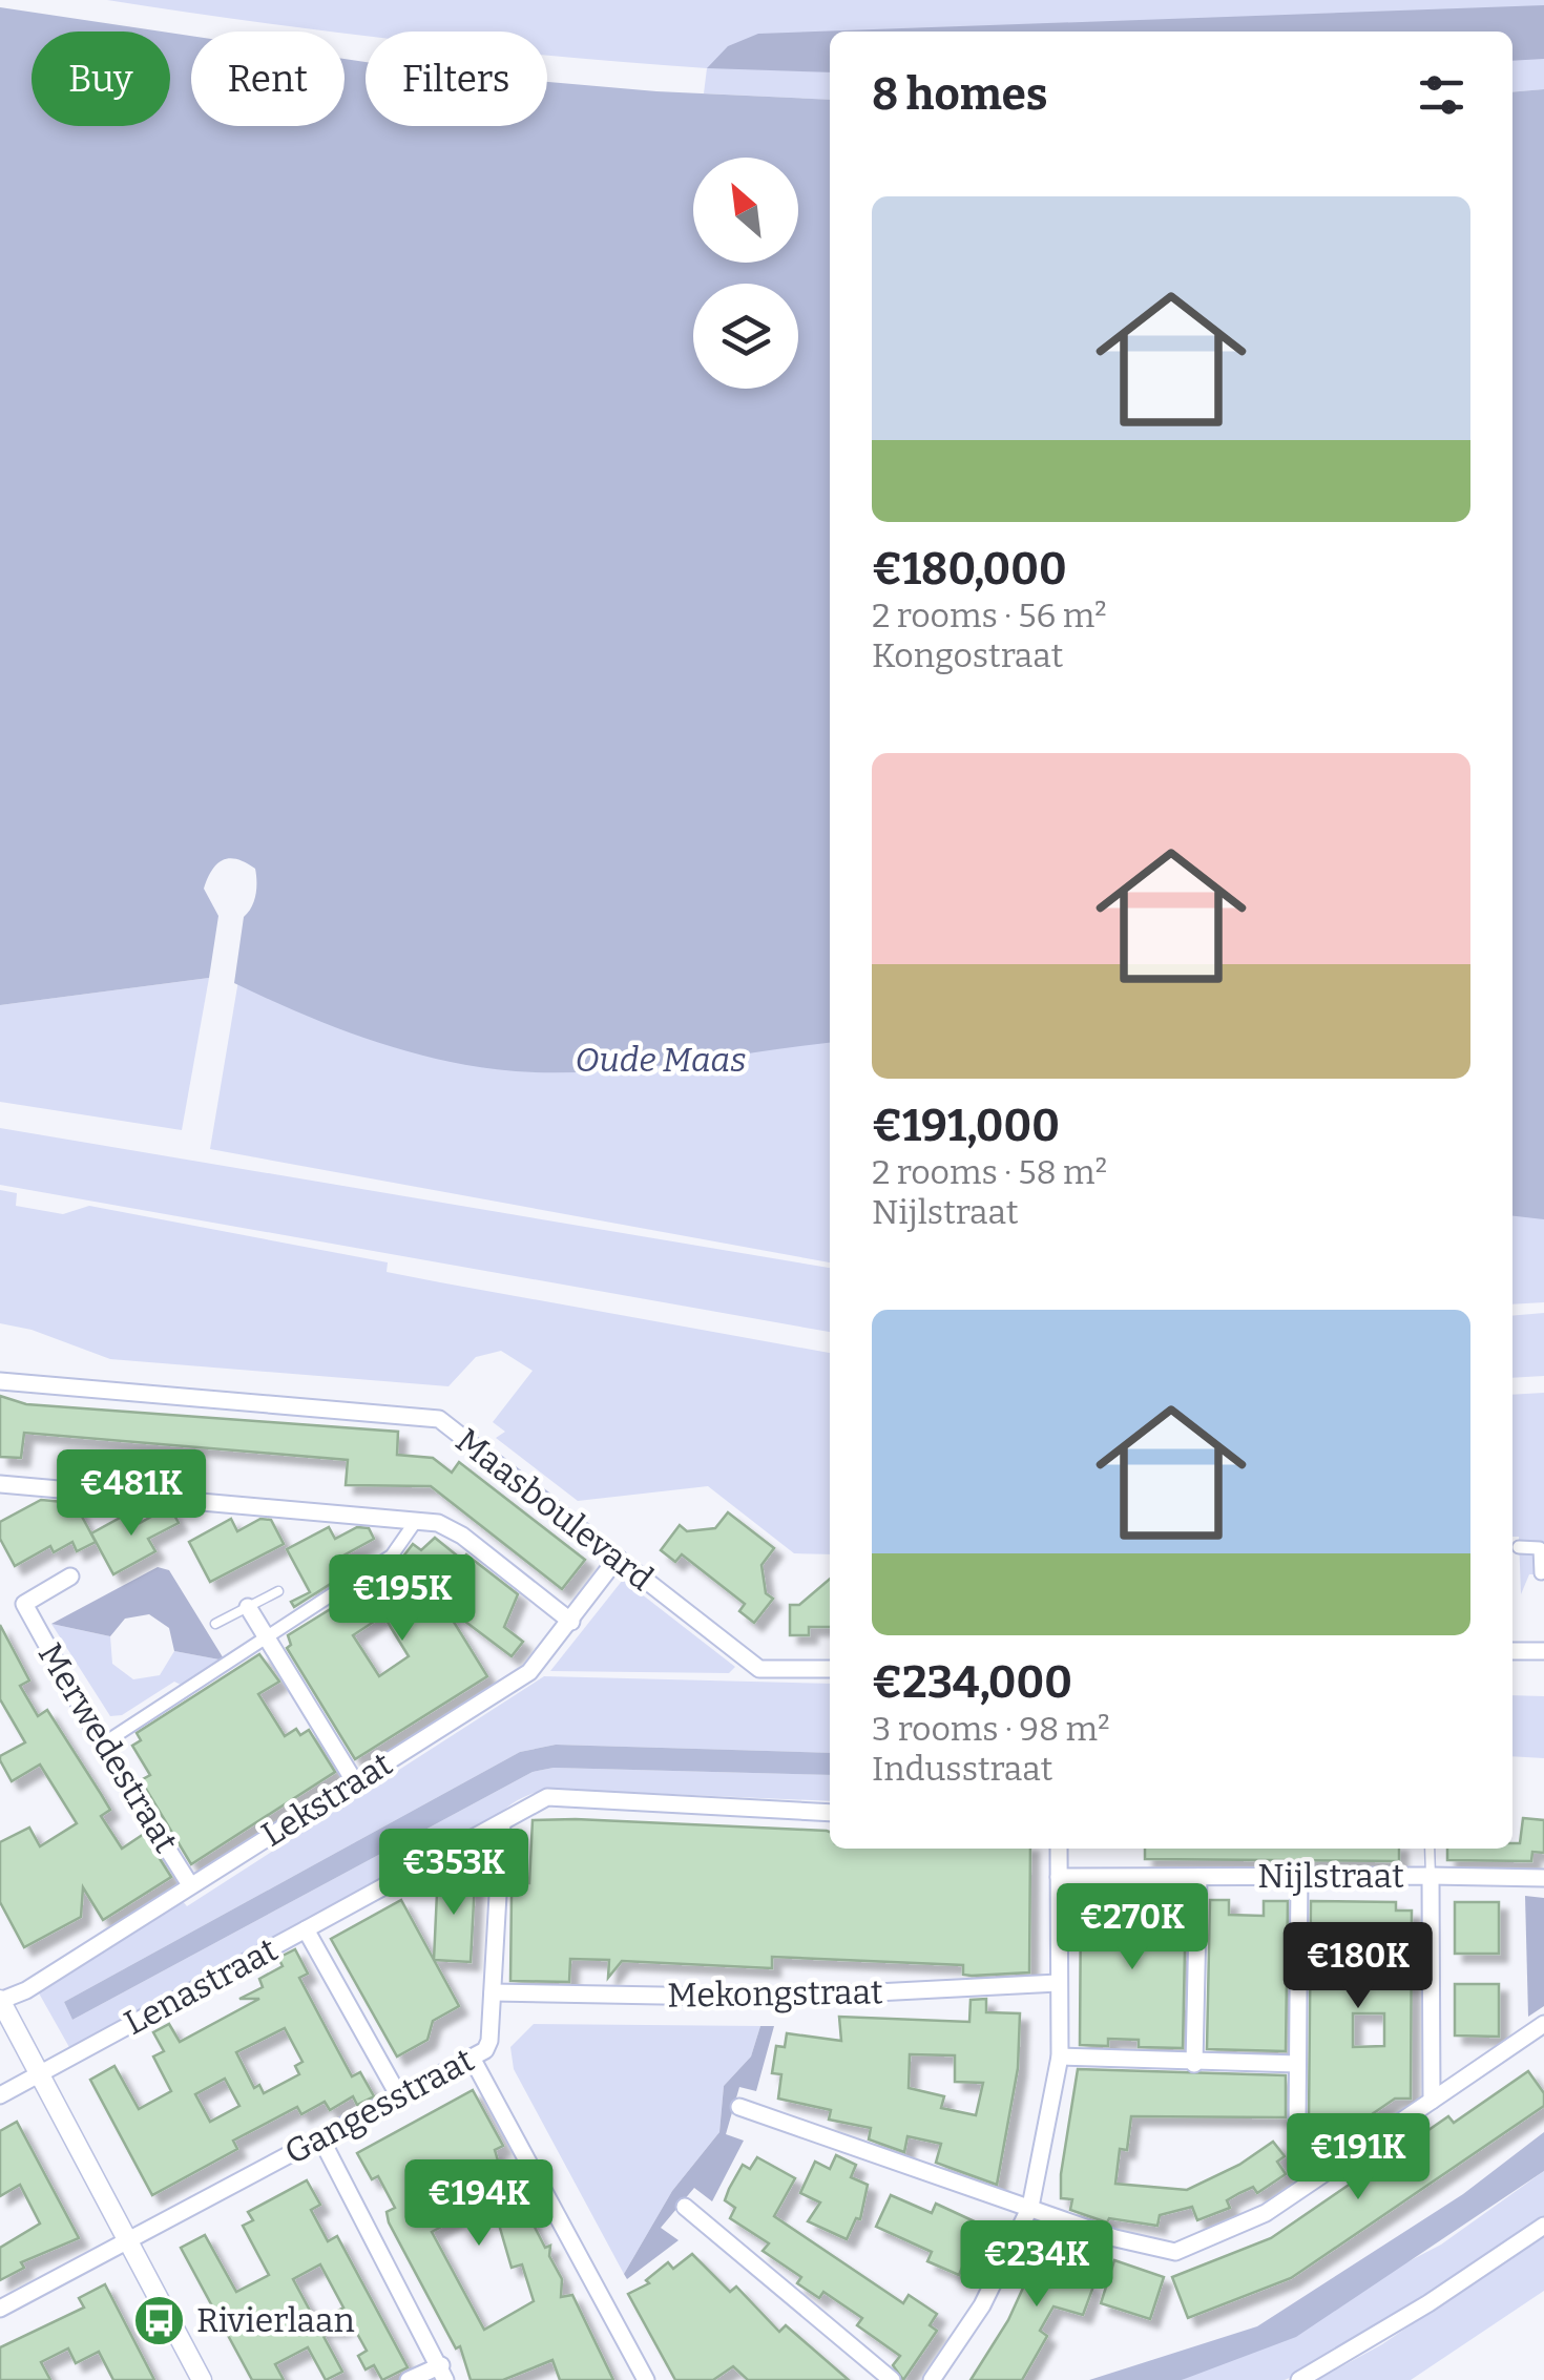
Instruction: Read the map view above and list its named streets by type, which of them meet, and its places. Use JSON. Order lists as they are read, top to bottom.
{
  "streets": {
    "street": [
      "Maasboulevard",
      "Merwedestraat",
      "Lekstraat",
      "Nijlstraat",
      "Lenastraat",
      "Mekongstraat",
      "Gangesstraat"
    ]
  },
  "crossings": [
    ["Maasboulevard", "Lekstraat"],
    ["Merwedestraat", "Lekstraat"],
    ["Lenastraat", "Gangesstraat"],
    ["Mekongstraat", "Gangesstraat"]
  ],
  "parks": ["Oude Maas"],
  "places": {
    "bus stop": ["Rivierlaan"]
  },
  "north": "top left",
  "page": {
    "chip": ["Buy", "Rent", "Filters"],
    "heading": "8 homes",
    "list": [
      {
        "name": "€180,000",
        "note": "2 rooms · 56 m² · Kongostraat"
      },
      {
        "name": "€191,000",
        "note": "2 rooms · 58 m² · Nijlstraat"
      },
      {
        "name": "€234,000",
        "note": "3 rooms · 98 m² · Indusstraat"
      }
    ],
    "price": [
      "€481K",
      "€195K",
      "€353K",
      "€270K",
      "€180K",
      "€191K",
      "€194K",
      "€234K"
    ]
  }
}
